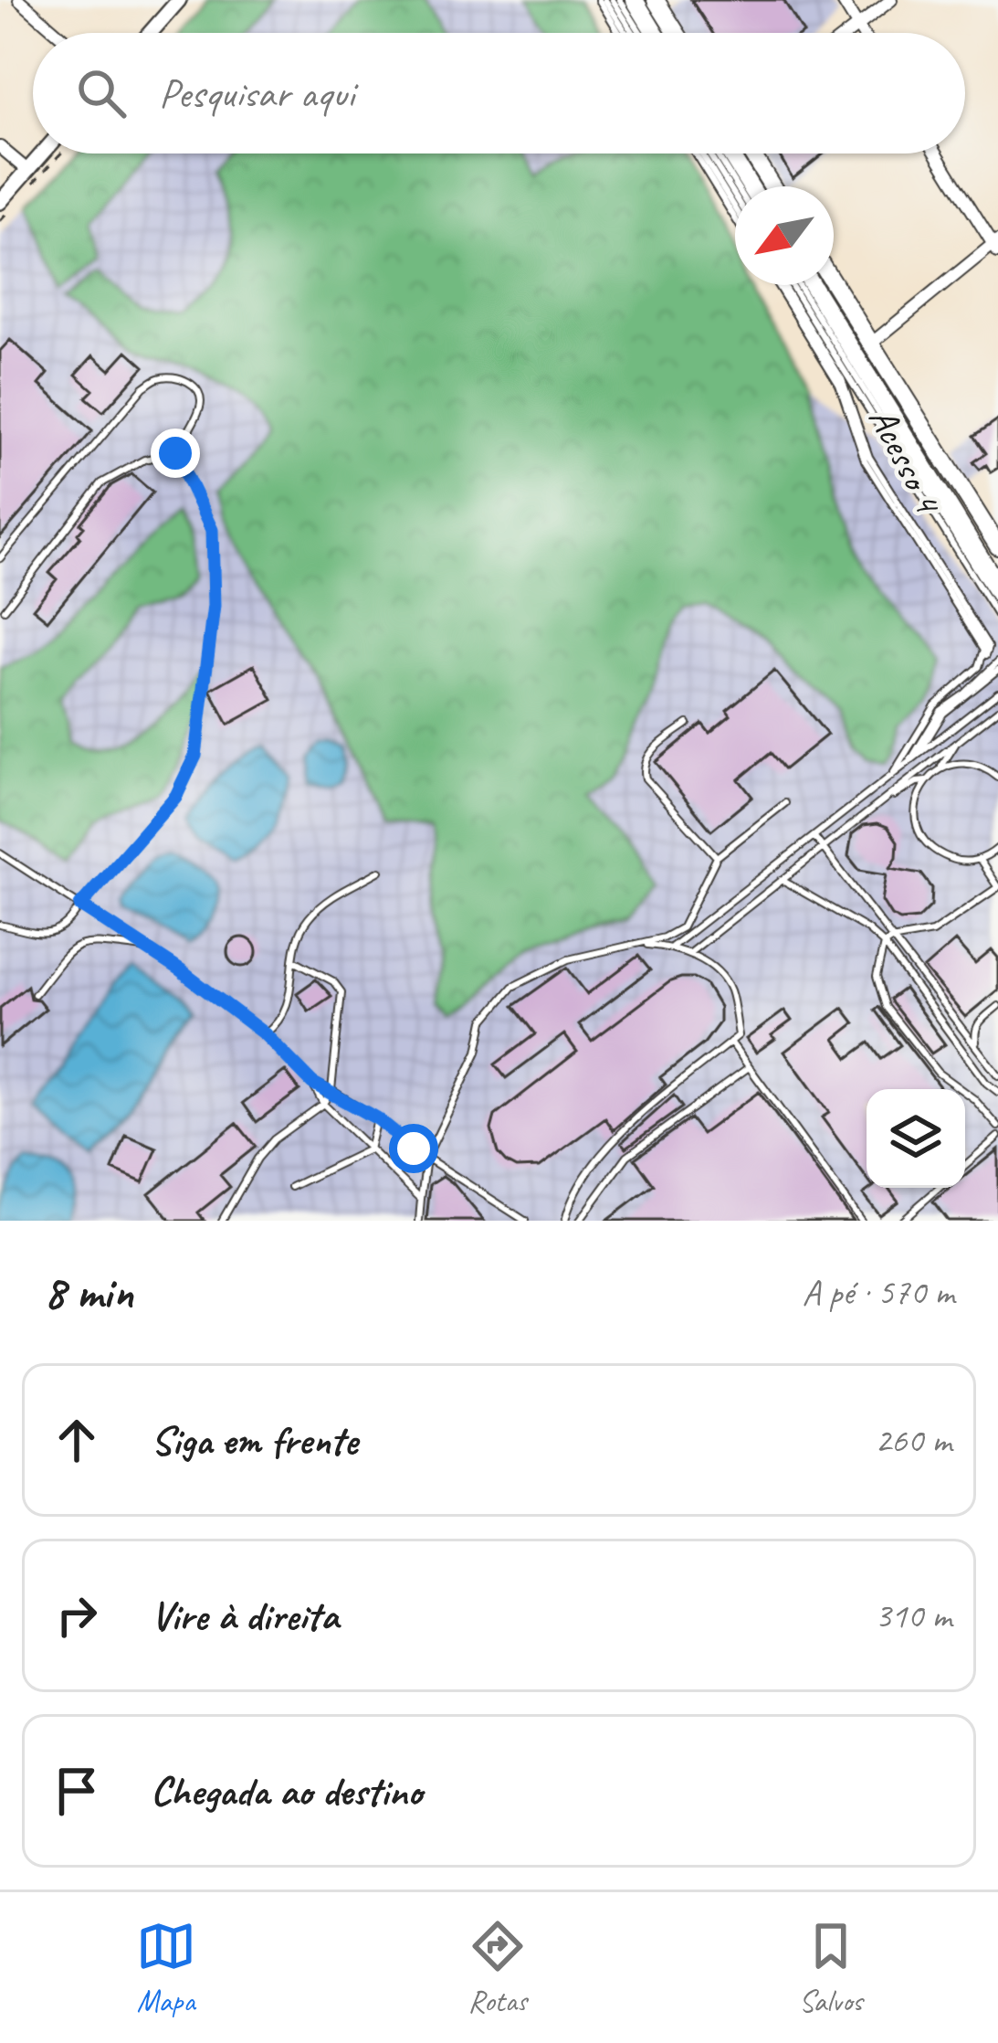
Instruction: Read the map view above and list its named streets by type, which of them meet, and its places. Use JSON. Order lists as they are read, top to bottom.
{
  "streets": {
    "lane": ["Acesso 4"]
  },
  "north": "bottom left",
  "page": {
    "search": "Pesquisar aqui",
    "heading": ["8 min", "A pé · 570 m"],
    "list": [
      ["Siga em frente", "260 m"],
      ["Vire à direita", "310 m"],
      "Chegada ao destino"
    ],
    "nav": ["Mapa", "Rotas", "Salvos"]
  }
}
